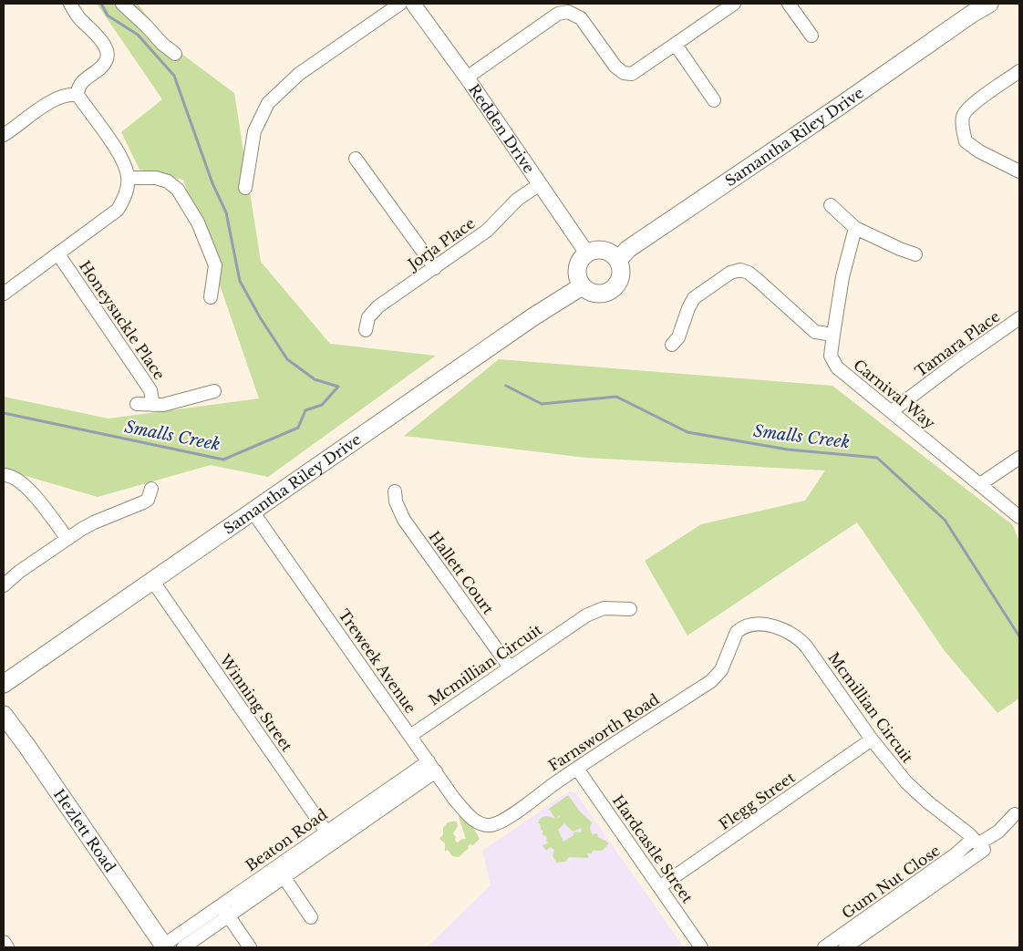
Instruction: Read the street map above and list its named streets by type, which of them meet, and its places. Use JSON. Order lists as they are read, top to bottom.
{
  "streets": {
    "main road": ["Samantha Riley Drive", "Hezlett Road"],
    "street": [
      "Redden Drive",
      "Jorja Place",
      "Honeysuckle Place",
      "Tamara Place",
      "Carnival Way",
      "Hallett Court",
      "Treweek Avenue",
      "Mcmillian Circuit",
      "Winning Street",
      "Farnsworth Road",
      "Flegg Street",
      "Beaton Road",
      "Hardcastle Street",
      "Gum Nut Close"
    ]
  },
  "crossings": [
    ["Redden Drive", "Samantha Riley Drive"],
    ["Redden Drive", "Jorja Place"],
    ["Samantha Riley Drive", "Treweek Avenue"],
    ["Samantha Riley Drive", "Winning Street"],
    ["Tamara Place", "Carnival Way"],
    ["Hallett Court", "Mcmillian Circuit"],
    ["Treweek Avenue", "Mcmillian Circuit"],
    ["Treweek Avenue", "Farnsworth Road"],
    ["Treweek Avenue", "Beaton Road"],
    ["Mcmillian Circuit", "Farnsworth Road"],
    ["Mcmillian Circuit", "Flegg Street"],
    ["Mcmillian Circuit", "Gum Nut Close"],
    ["Winning Street", "Beaton Road"],
    ["Farnsworth Road", "Hardcastle Street"],
    ["Flegg Street", "Hardcastle Street"],
    ["Hezlett Road", "Beaton Road"]
  ],
  "water": ["Smalls Creek"]
}
